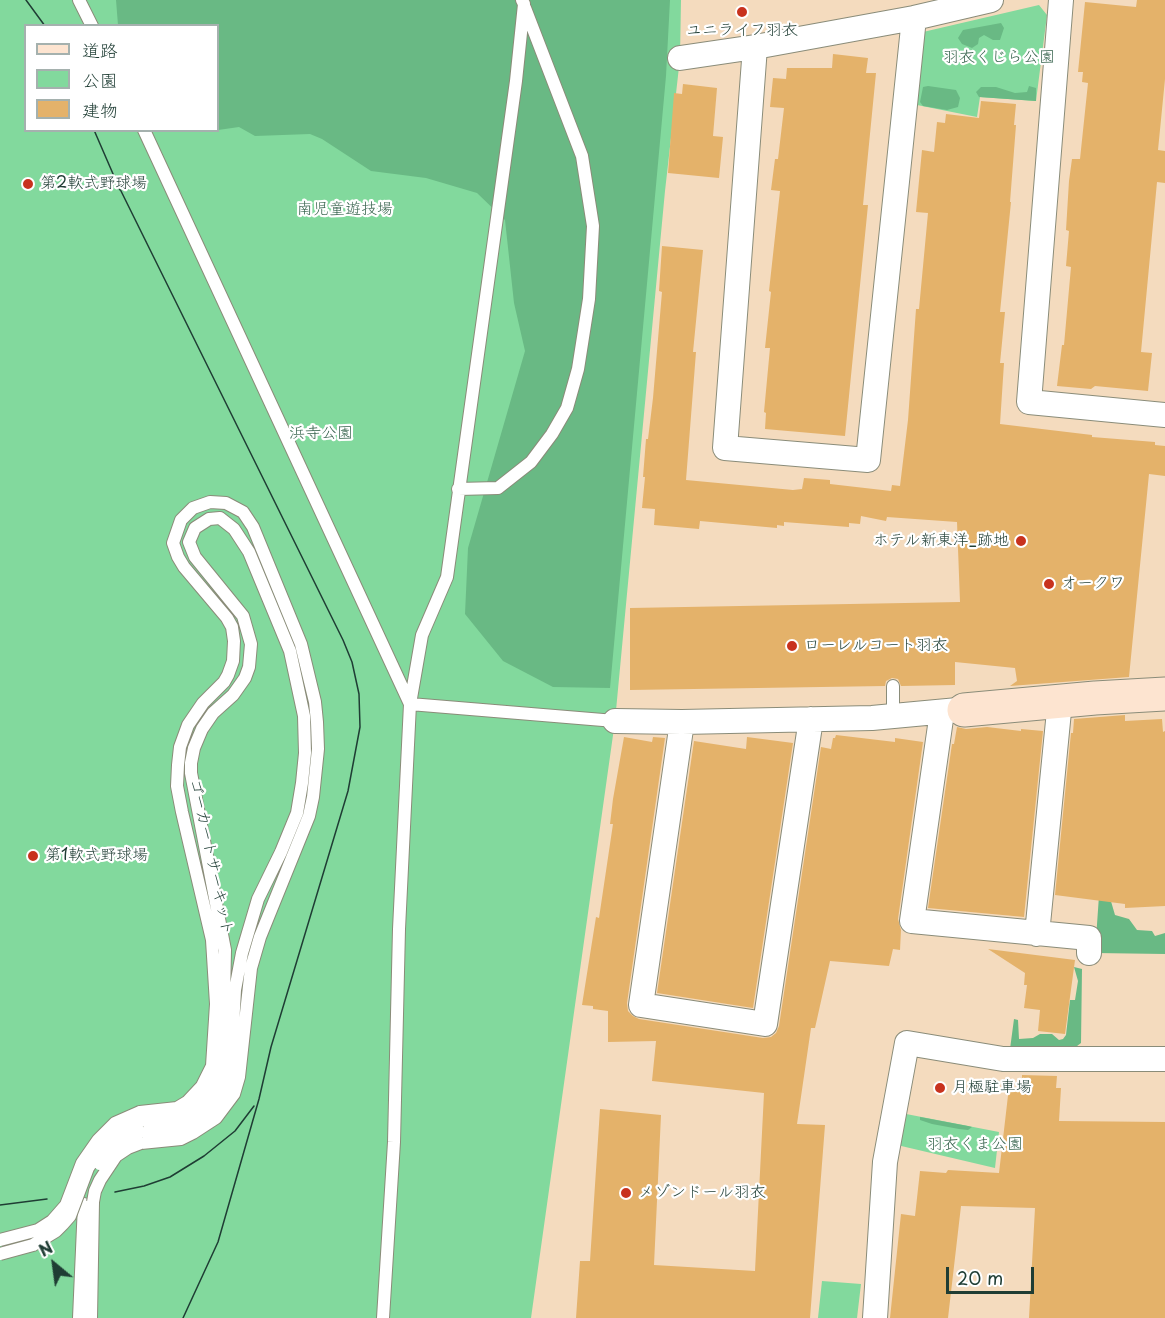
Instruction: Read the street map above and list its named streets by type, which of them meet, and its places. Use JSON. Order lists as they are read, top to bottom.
{
  "streets": {
    "lane": ["ゴーカートサーキット"]
  },
  "parks": [
    "羽衣くじら公園",
    "南児童遊技場",
    "浜寺公園",
    "羽衣くま公園"
  ],
  "places": [
    "ユニライフ羽衣",
    "第2軟式野球場",
    "ホテル新東洋_跡地",
    "オークワ",
    "ローレルコート羽衣",
    "第1軟式野球場",
    "月極駐車場",
    "メゾンドール羽衣"
  ],
  "legend": ["道路", "公園", "建物"],
  "scale_bar": "20 m",
  "north": "top left"
}
